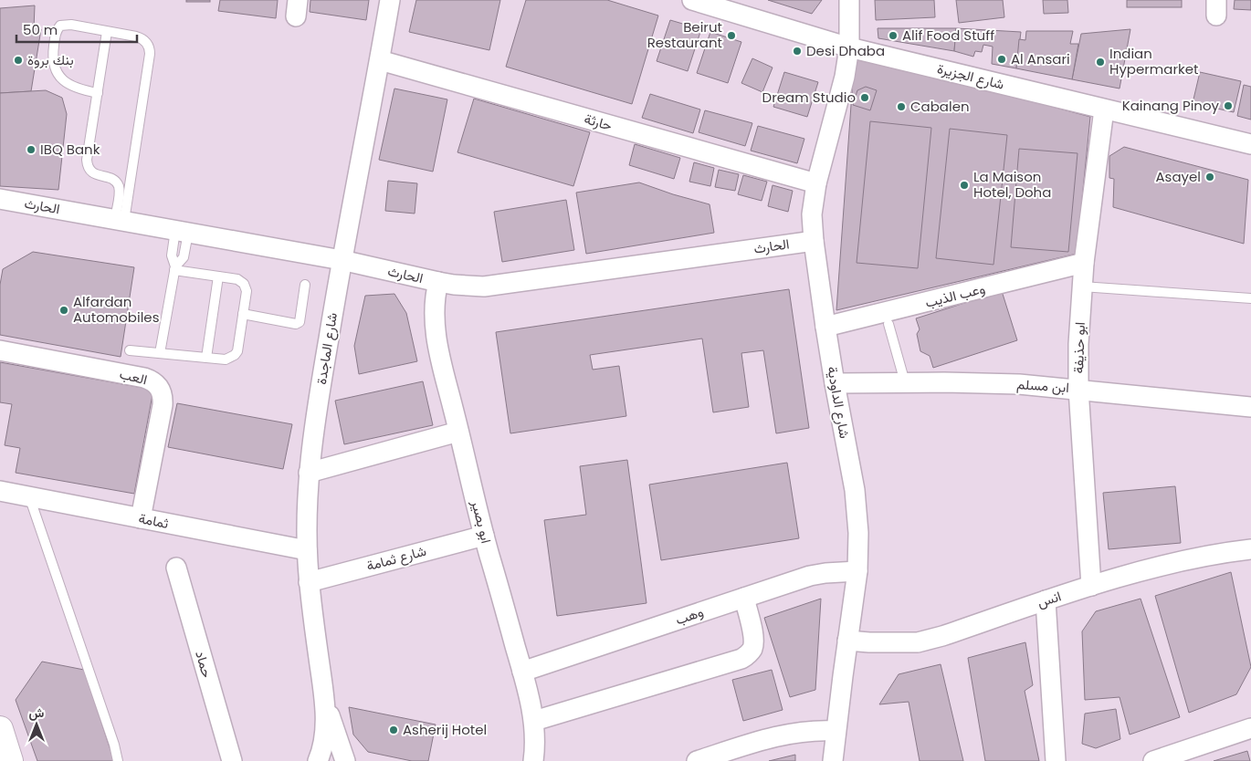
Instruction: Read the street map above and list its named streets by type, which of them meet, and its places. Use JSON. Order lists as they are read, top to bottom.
{
  "streets": {
    "street": [
      "شارع الجزيرة",
      "حارثة",
      "الحارث",
      "وعب الذيب",
      "ابو حذيفة",
      "شارع الماجدة",
      "العب",
      "ابن مسلم",
      "شارع الداودية",
      "ثمامة",
      "ابو بصير",
      "شارع ثمامة",
      "انس",
      "وهب",
      "حماد"
    ]
  },
  "crossings": [
    ["شارع الجزيرة", "ابو حذيفة"],
    ["شارع الجزيرة", "شارع الداودية"],
    ["حارثة", "شارع الماجدة"],
    ["حارثة", "شارع الداودية"],
    ["الحارث", "شارع الماجدة"],
    ["الحارث", "شارع الداودية"],
    ["الحارث", "ابو بصير"],
    ["وعب الذيب", "ابو حذيفة"],
    ["وعب الذيب", "شارع الداودية"],
    ["ابو حذيفة", "ابن مسلم"],
    ["ابو حذيفة", "انس"],
    ["شارع الماجدة", "ثمامة"],
    ["شارع الماجدة", "شارع ثمامة"],
    ["العب", "ثمامة"],
    ["ابن مسلم", "شارع الداودية"],
    ["شارع الداودية", "انس"],
    ["شارع الداودية", "وهب"],
    ["ابو بصير", "شارع ثمامة"],
    ["ابو بصير", "وهب"]
  ],
  "places": [
    "Beirut Restaurant",
    "Alif Food Stuff",
    "Desi Dhaba",
    "Al Ansari",
    "بنك بروة",
    "Indian Hypermarket",
    "Dream Studio",
    "Kainang Pinoy",
    "Cabalen",
    "IBQ Bank",
    "Asayel",
    "La Maison Hotel, Doha",
    "Alfardan Automobiles",
    "Asherij Hotel"
  ],
  "scale_bar": "50 m",
  "north": "top"
}
